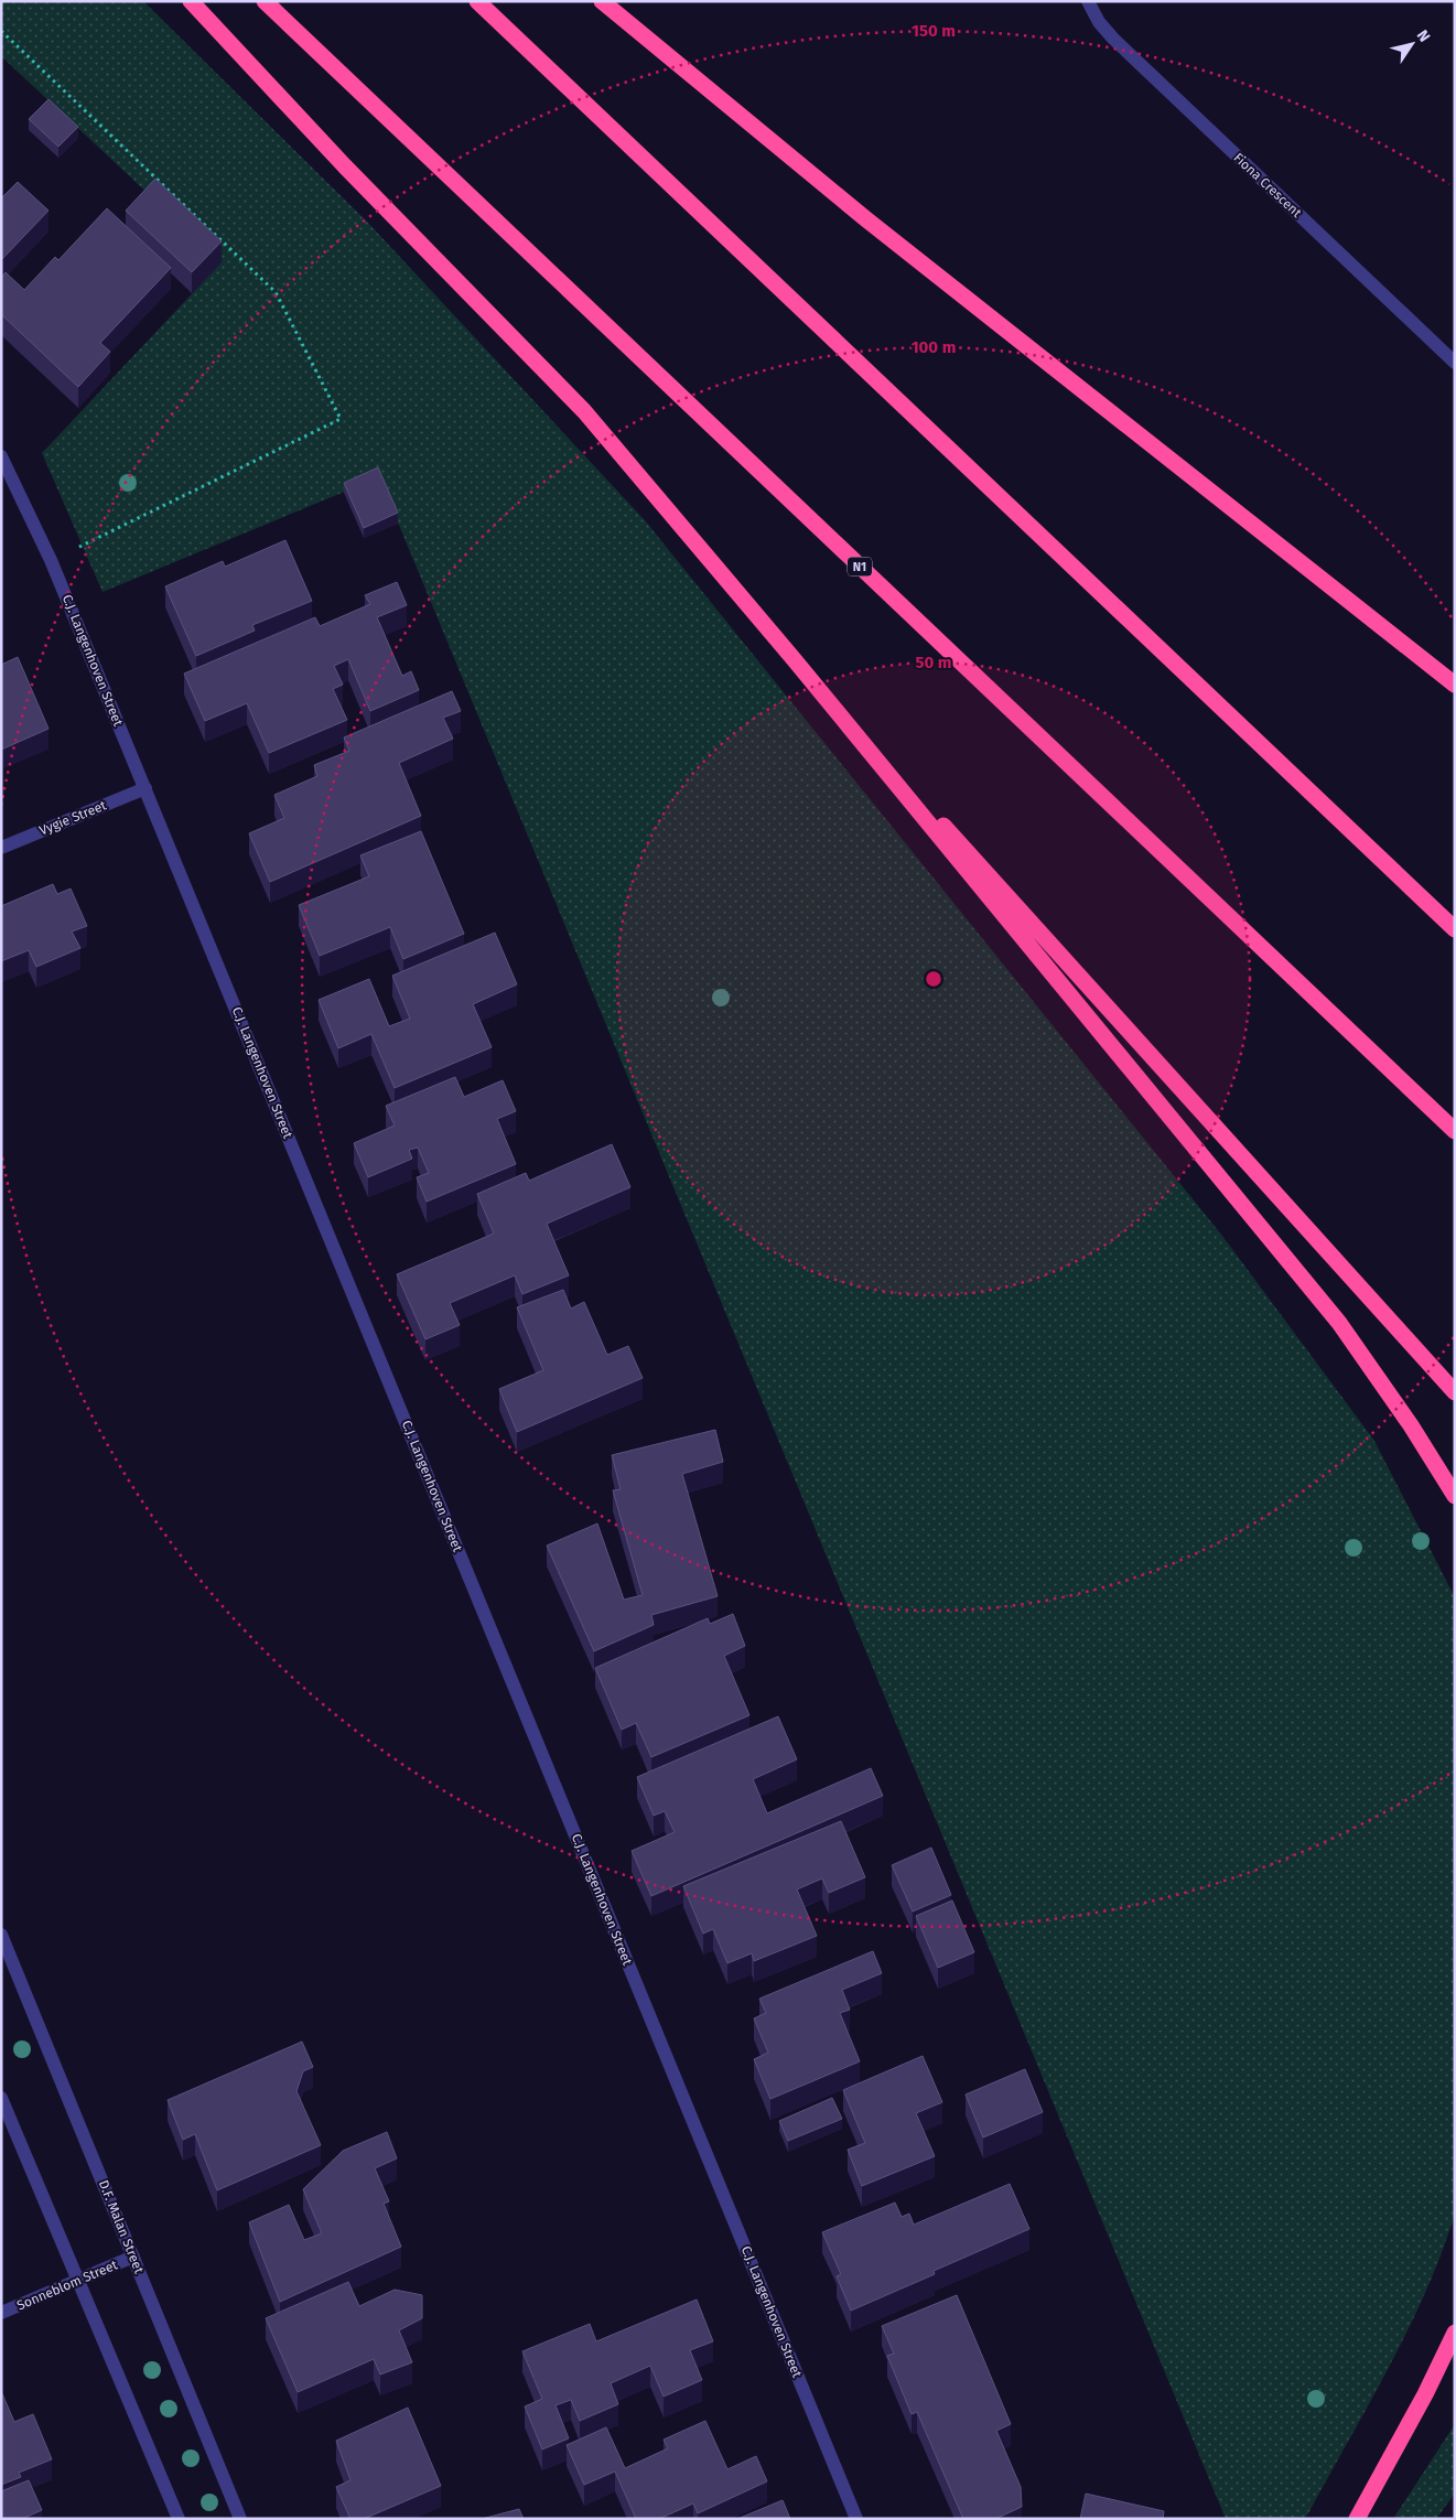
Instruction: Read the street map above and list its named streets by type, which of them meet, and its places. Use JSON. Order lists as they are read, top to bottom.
{
  "streets": {
    "highway": ["N1"],
    "street": [
      "Fiona Crescent",
      "C.J. Langenhoven Street",
      "Vygie Street",
      "D.F. Malan Street",
      "Sonneblom Street"
    ]
  },
  "crossings": [
    ["C.J. Langenhoven Street", "Vygie Street"],
    ["D.F. Malan Street", "Sonneblom Street"]
  ],
  "north": "top right",
  "rings": ["150 m", "100 m", "50 m"]
}
